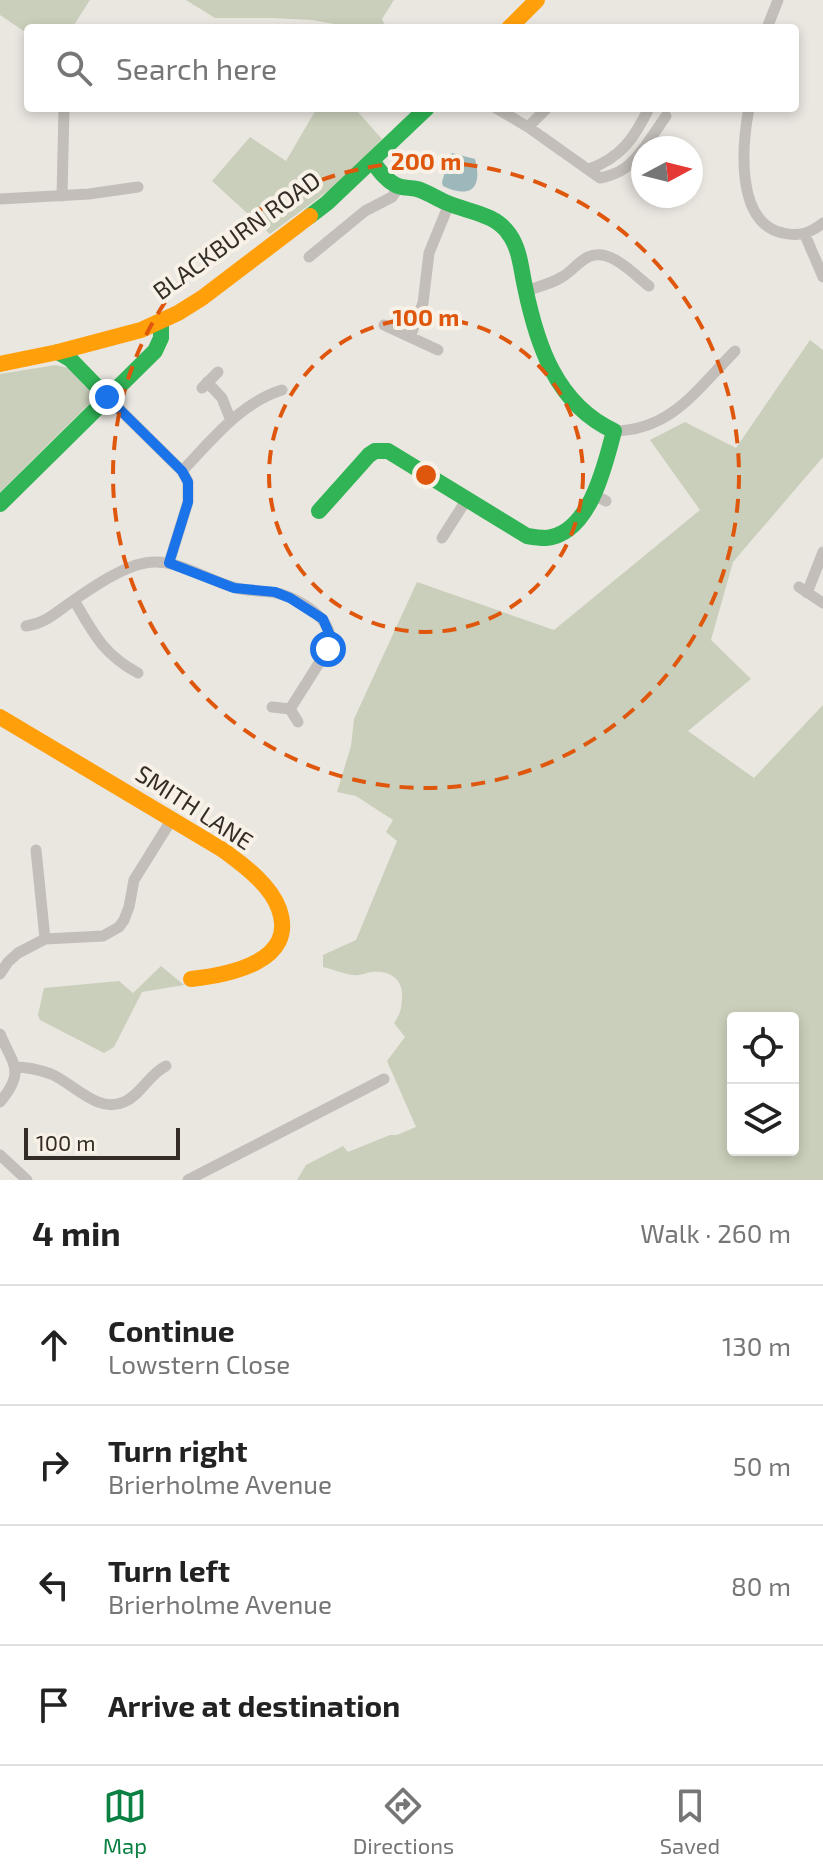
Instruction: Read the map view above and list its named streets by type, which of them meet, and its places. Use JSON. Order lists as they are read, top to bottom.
{
  "streets": {
    "main road": ["BLACKBURN ROAD", "SMITH LANE"]
  },
  "scale_bar": "100 m",
  "north": "right",
  "page": {
    "search": "Search here",
    "scale": "100 m",
    "heading": ["4 min", "Walk · 260 m"],
    "list": [
      ["Continue", "Lowstern Close", "130 m"],
      ["Turn right", "Brierholme Avenue", "50 m"],
      ["Turn left", "Brierholme Avenue", "80 m"],
      "Arrive at destination"
    ],
    "nav": ["Map", "Directions", "Saved"]
  },
  "rings": ["200 m", "100 m"]
}
